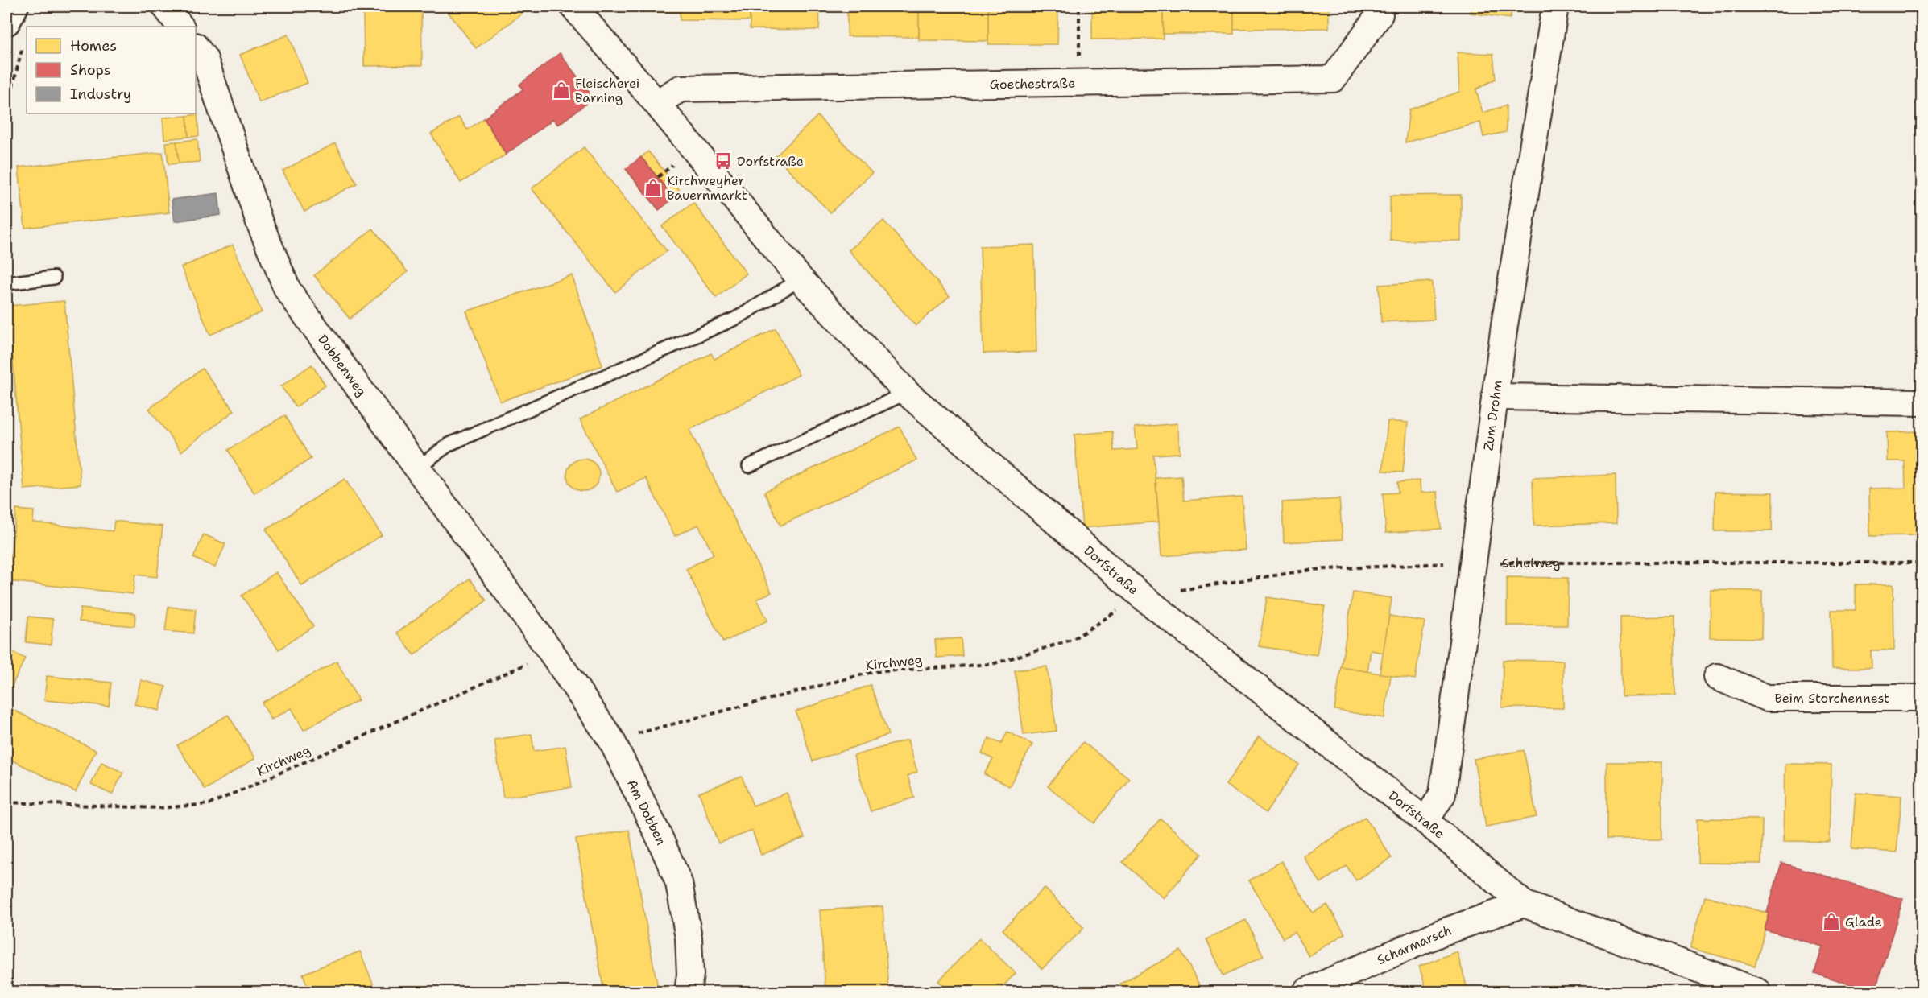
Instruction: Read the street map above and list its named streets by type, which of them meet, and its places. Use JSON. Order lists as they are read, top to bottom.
{
  "streets": {
    "street": [
      "Goethestraße",
      "Dobbenweg",
      "Zum Drohm",
      "Dorfstraße",
      "Beim Storchennest",
      "Am Dobben",
      "Scharmarsch"
    ],
    "path": ["Schulweg", "Kirchweg"]
  },
  "crossings": [
    ["Goethestraße", "Dorfstraße"],
    ["Dobbenweg", "Kirchweg"],
    ["Dobbenweg", "Am Dobben"],
    ["Zum Drohm", "Schulweg"],
    ["Zum Drohm", "Dorfstraße"],
    ["Schulweg", "Dorfstraße"],
    ["Schulweg", "Kirchweg"],
    ["Dorfstraße", "Kirchweg"],
    ["Dorfstraße", "Scharmarsch"],
    ["Kirchweg", "Am Dobben"]
  ],
  "places": {
    "shop": ["Fleischerei Barning", "Kirchweyher Bauernmarkt", "Glade"],
    "bus stop": ["Dorfstraße"]
  },
  "legend": ["Homes", "Shops", "Industry"]
}
